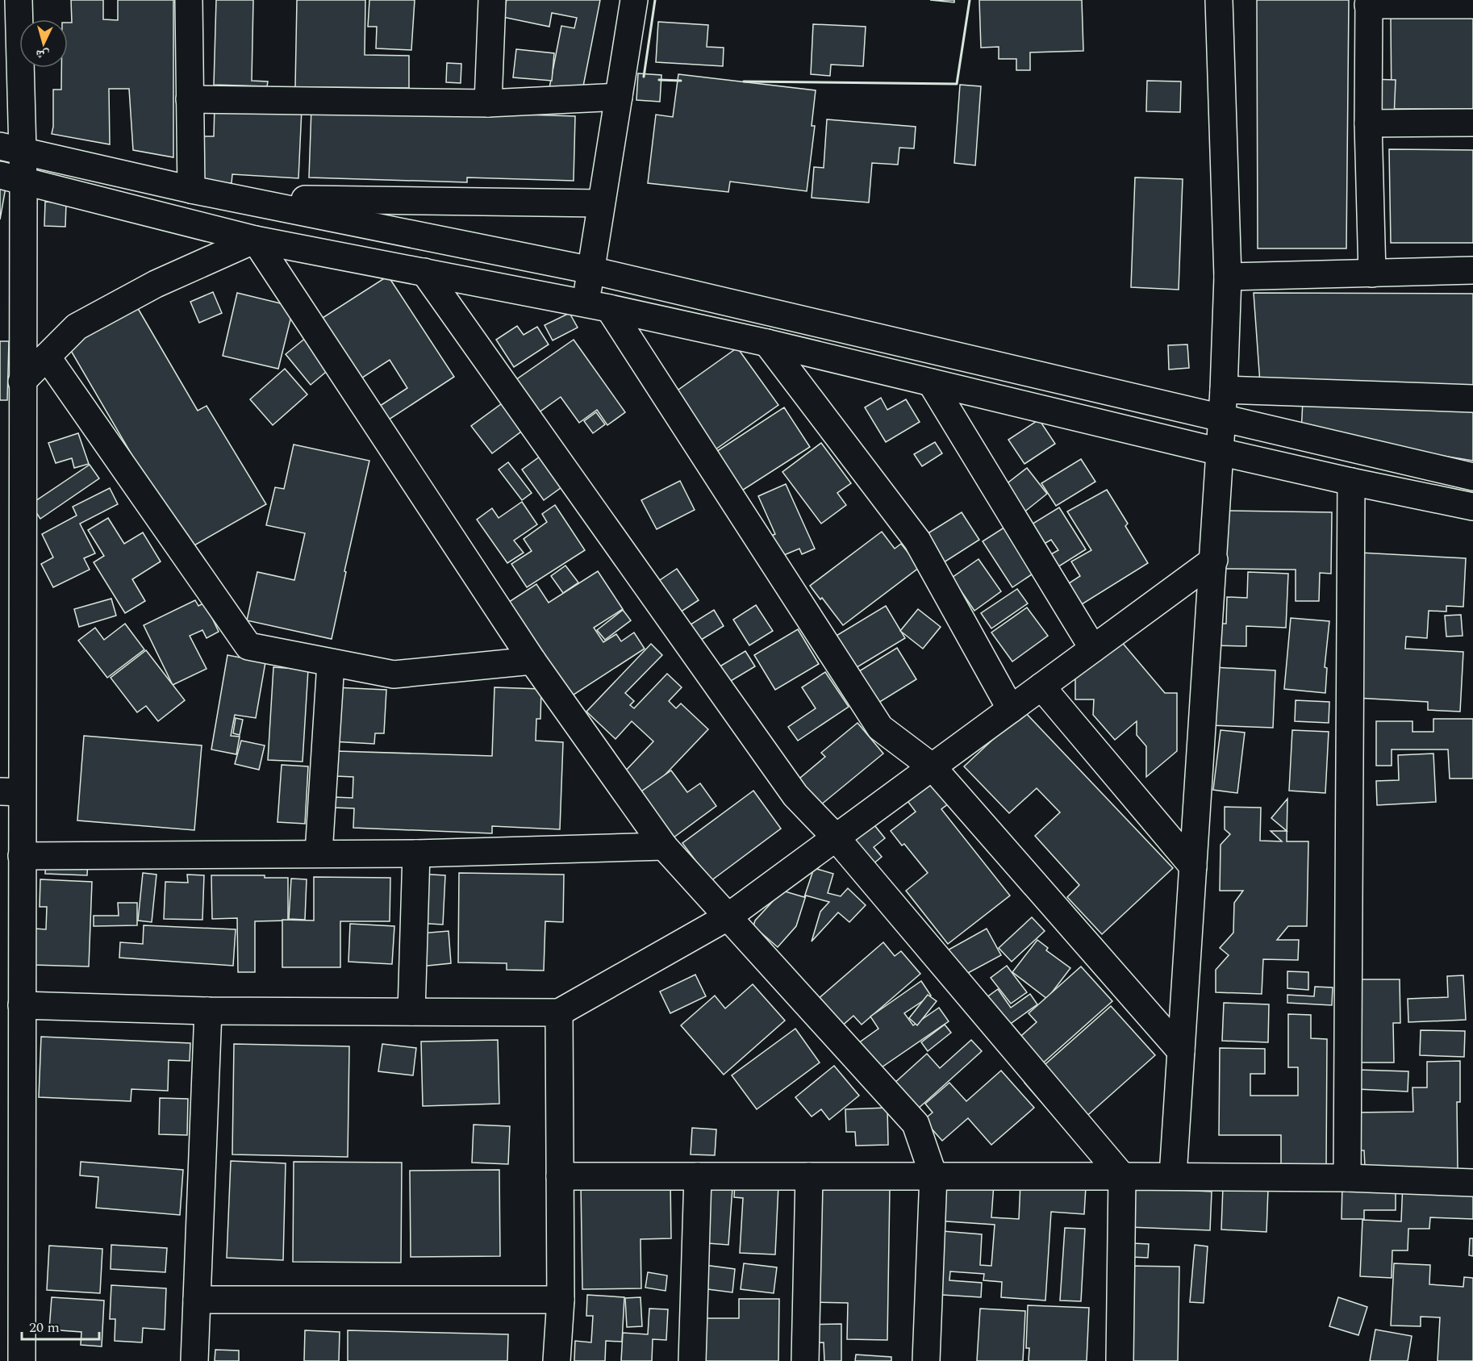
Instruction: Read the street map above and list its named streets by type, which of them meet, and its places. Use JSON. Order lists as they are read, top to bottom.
{
  "scale_bar": "20 m",
  "north": "bottom"
}
